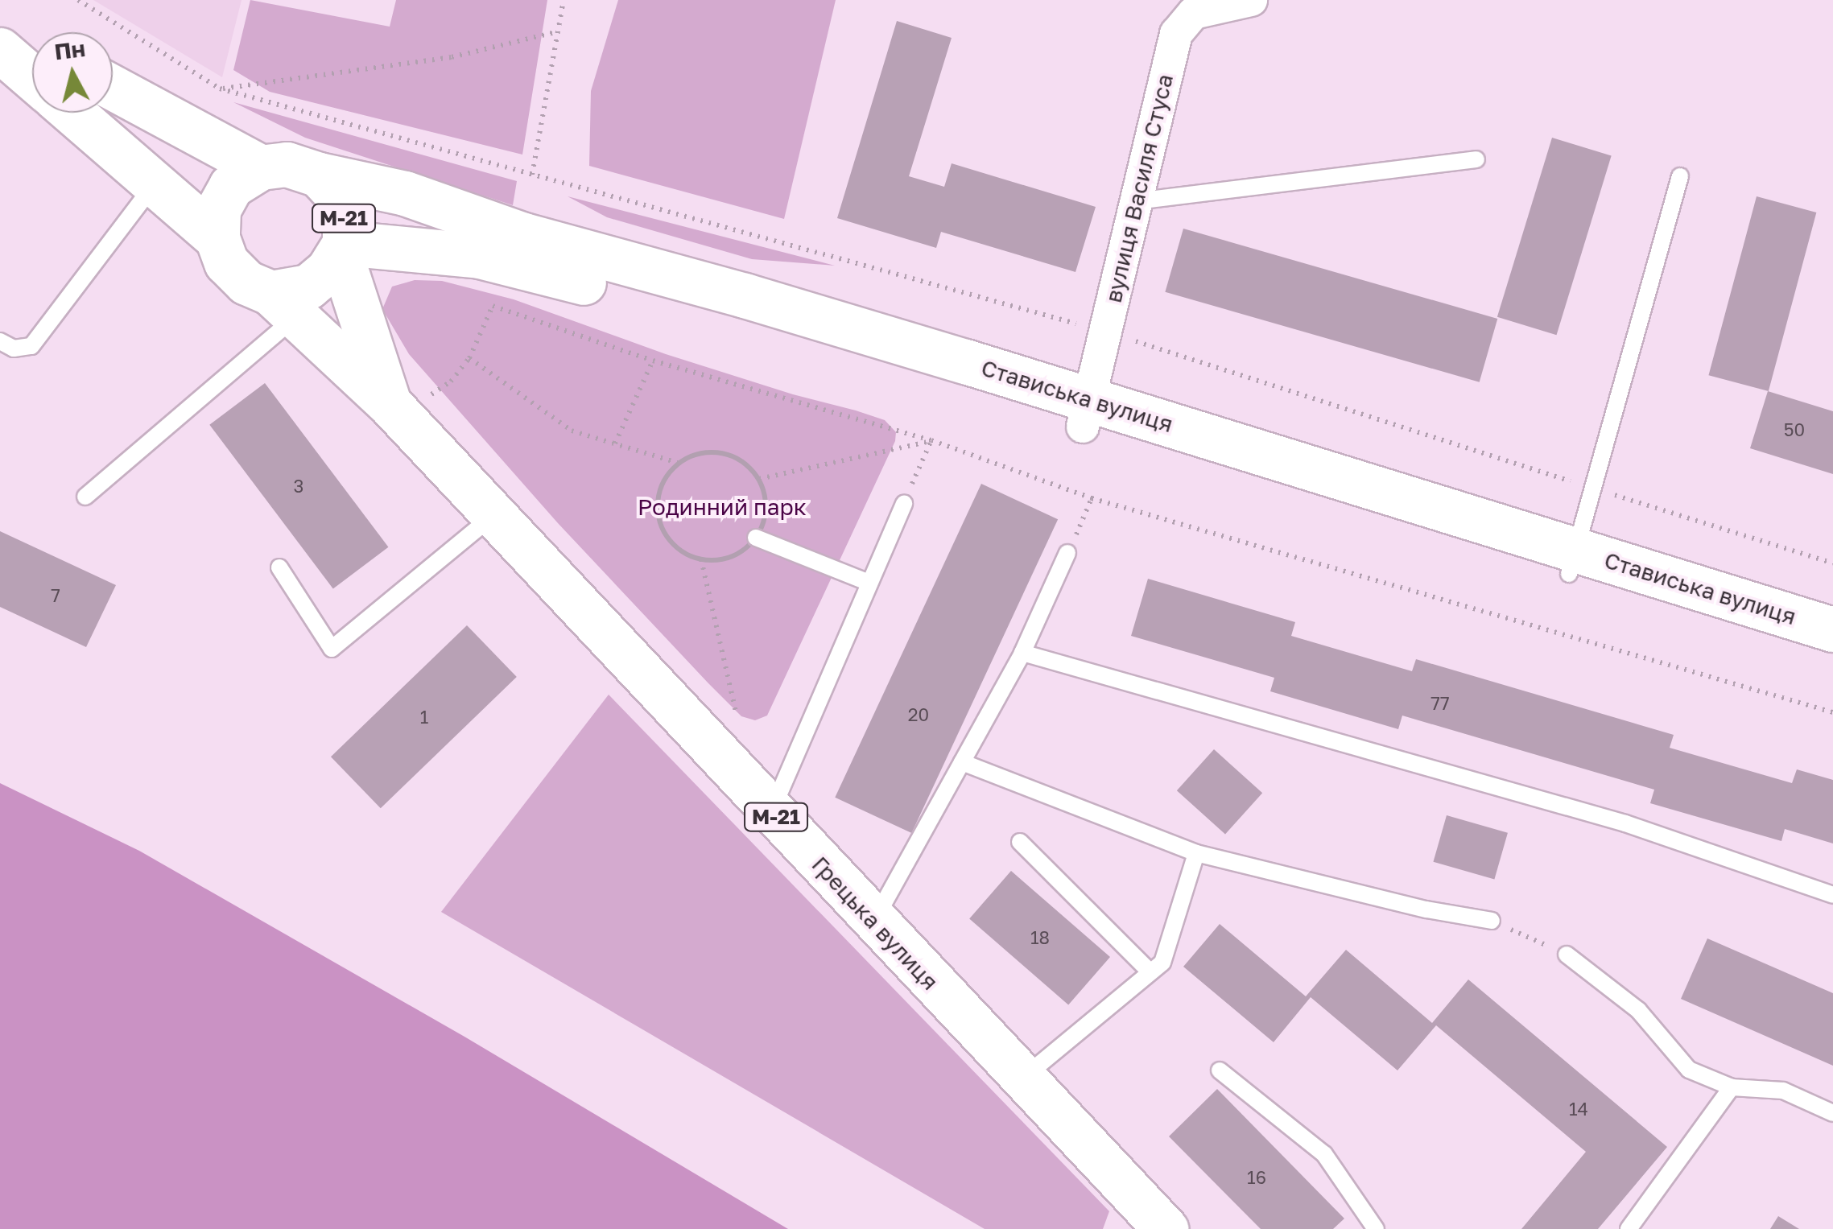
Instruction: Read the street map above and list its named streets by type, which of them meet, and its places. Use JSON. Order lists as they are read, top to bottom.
{
  "streets": {
    "main road": ["М-21", "Стависька вулиця", "Грецька вулиця"],
    "street": ["вулиця Василя Стуса"]
  },
  "crossings": [
    ["вулиця Василя Стуса", "Стависька вулиця"],
    ["М-21", "Стависька вулиця"],
    ["М-21", "Грецька вулиця"],
    ["Стависька вулиця", "Грецька вулиця"]
  ],
  "parks": ["Родинний парк"],
  "house_numbers": [
    "50",
    "3",
    "7",
    "77",
    "20",
    "1",
    "18",
    "14",
    "16"
  ],
  "north": "top"
}
